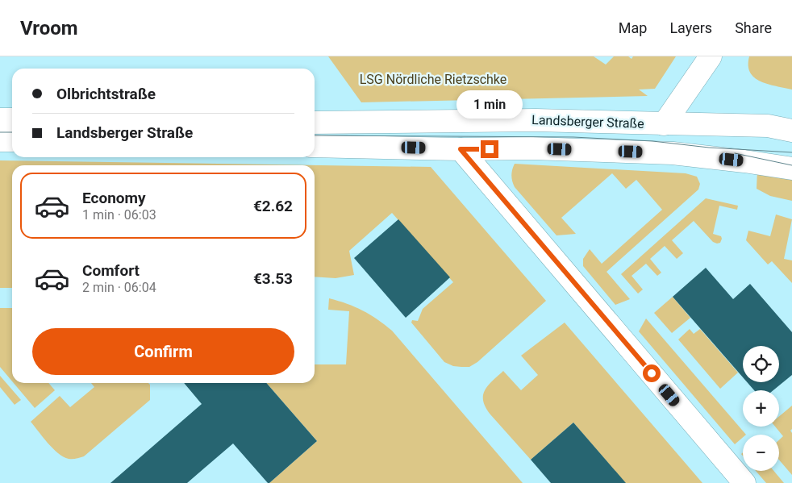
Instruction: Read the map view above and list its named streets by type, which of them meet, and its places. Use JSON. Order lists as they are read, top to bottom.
{
  "streets": {
    "street": ["Landsberger Straße"]
  },
  "parks": ["LSG Nördliche Rietzschke"],
  "page": {
    "header": "Vroom",
    "nav": ["Map", "Layers", "Share"],
    "banner": ["Olbrichtstraße", "Landsberger Straße"],
    "bubble": "1 min",
    "list": [
      {
        "name": "Economy",
        "note": "1 min · 06:03",
        "value": "€2.62"
      },
      {
        "name": "Comfort",
        "note": "2 min · 06:04",
        "value": "€3.53"
      }
    ],
    "buttons": "Confirm",
    "map_buttons": ["+", "−"]
  }
}
